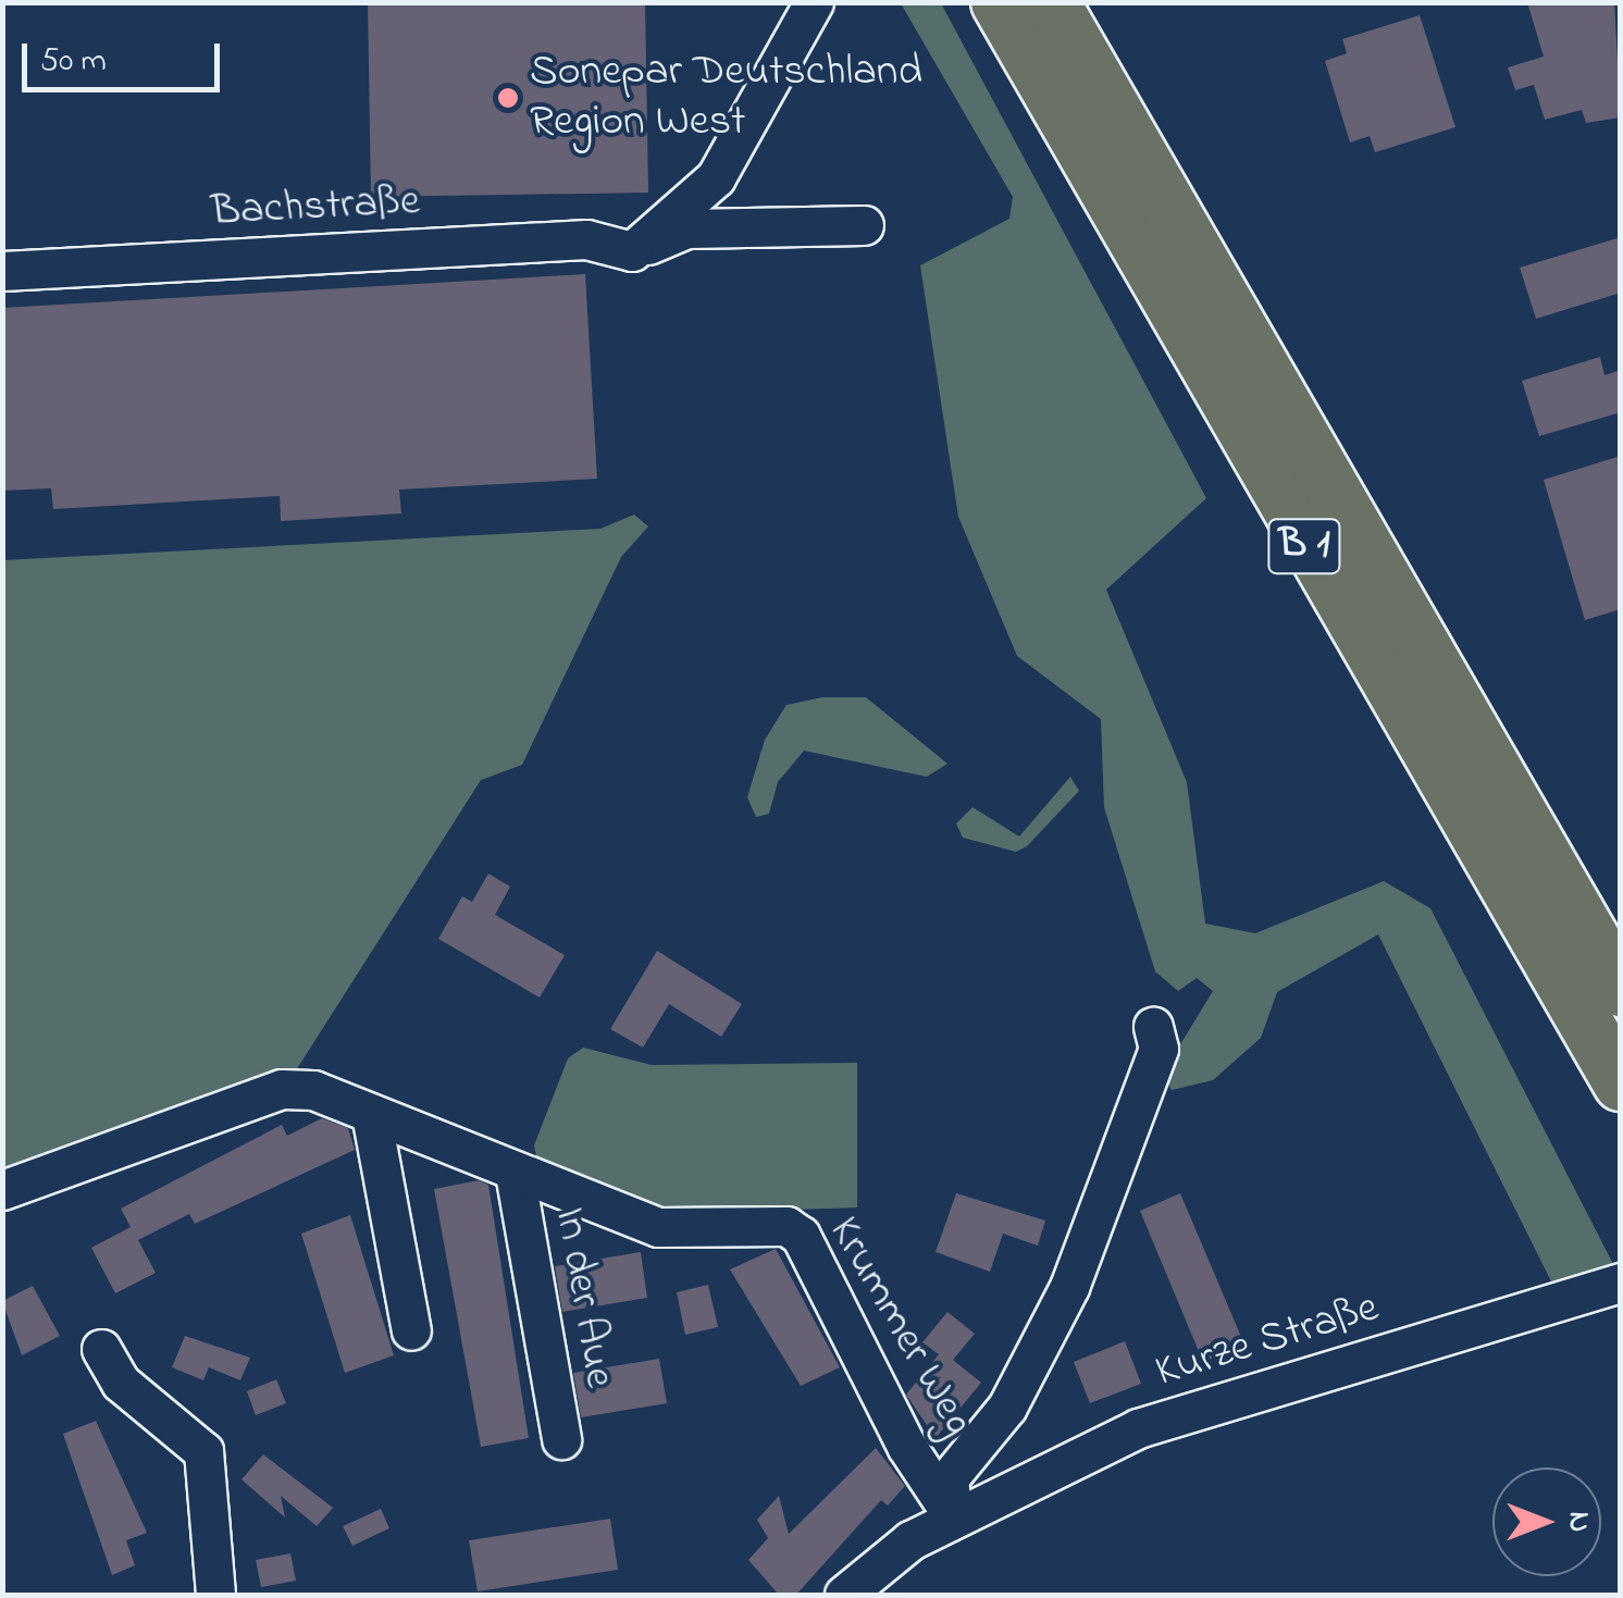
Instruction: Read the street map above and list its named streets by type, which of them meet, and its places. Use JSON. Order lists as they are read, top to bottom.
{
  "streets": {
    "highway": ["B 1"],
    "street": [
      "Bachstraße",
      "In der Aue",
      "Krummer Weg",
      "Kurze Straße"
    ]
  },
  "crossings": [
    ["In der Aue", "Krummer Weg"],
    ["Krummer Weg", "Kurze Straße"]
  ],
  "places": ["Sonepar Deutschland Region West"],
  "scale_bar": "50 m",
  "north": "right"
}
